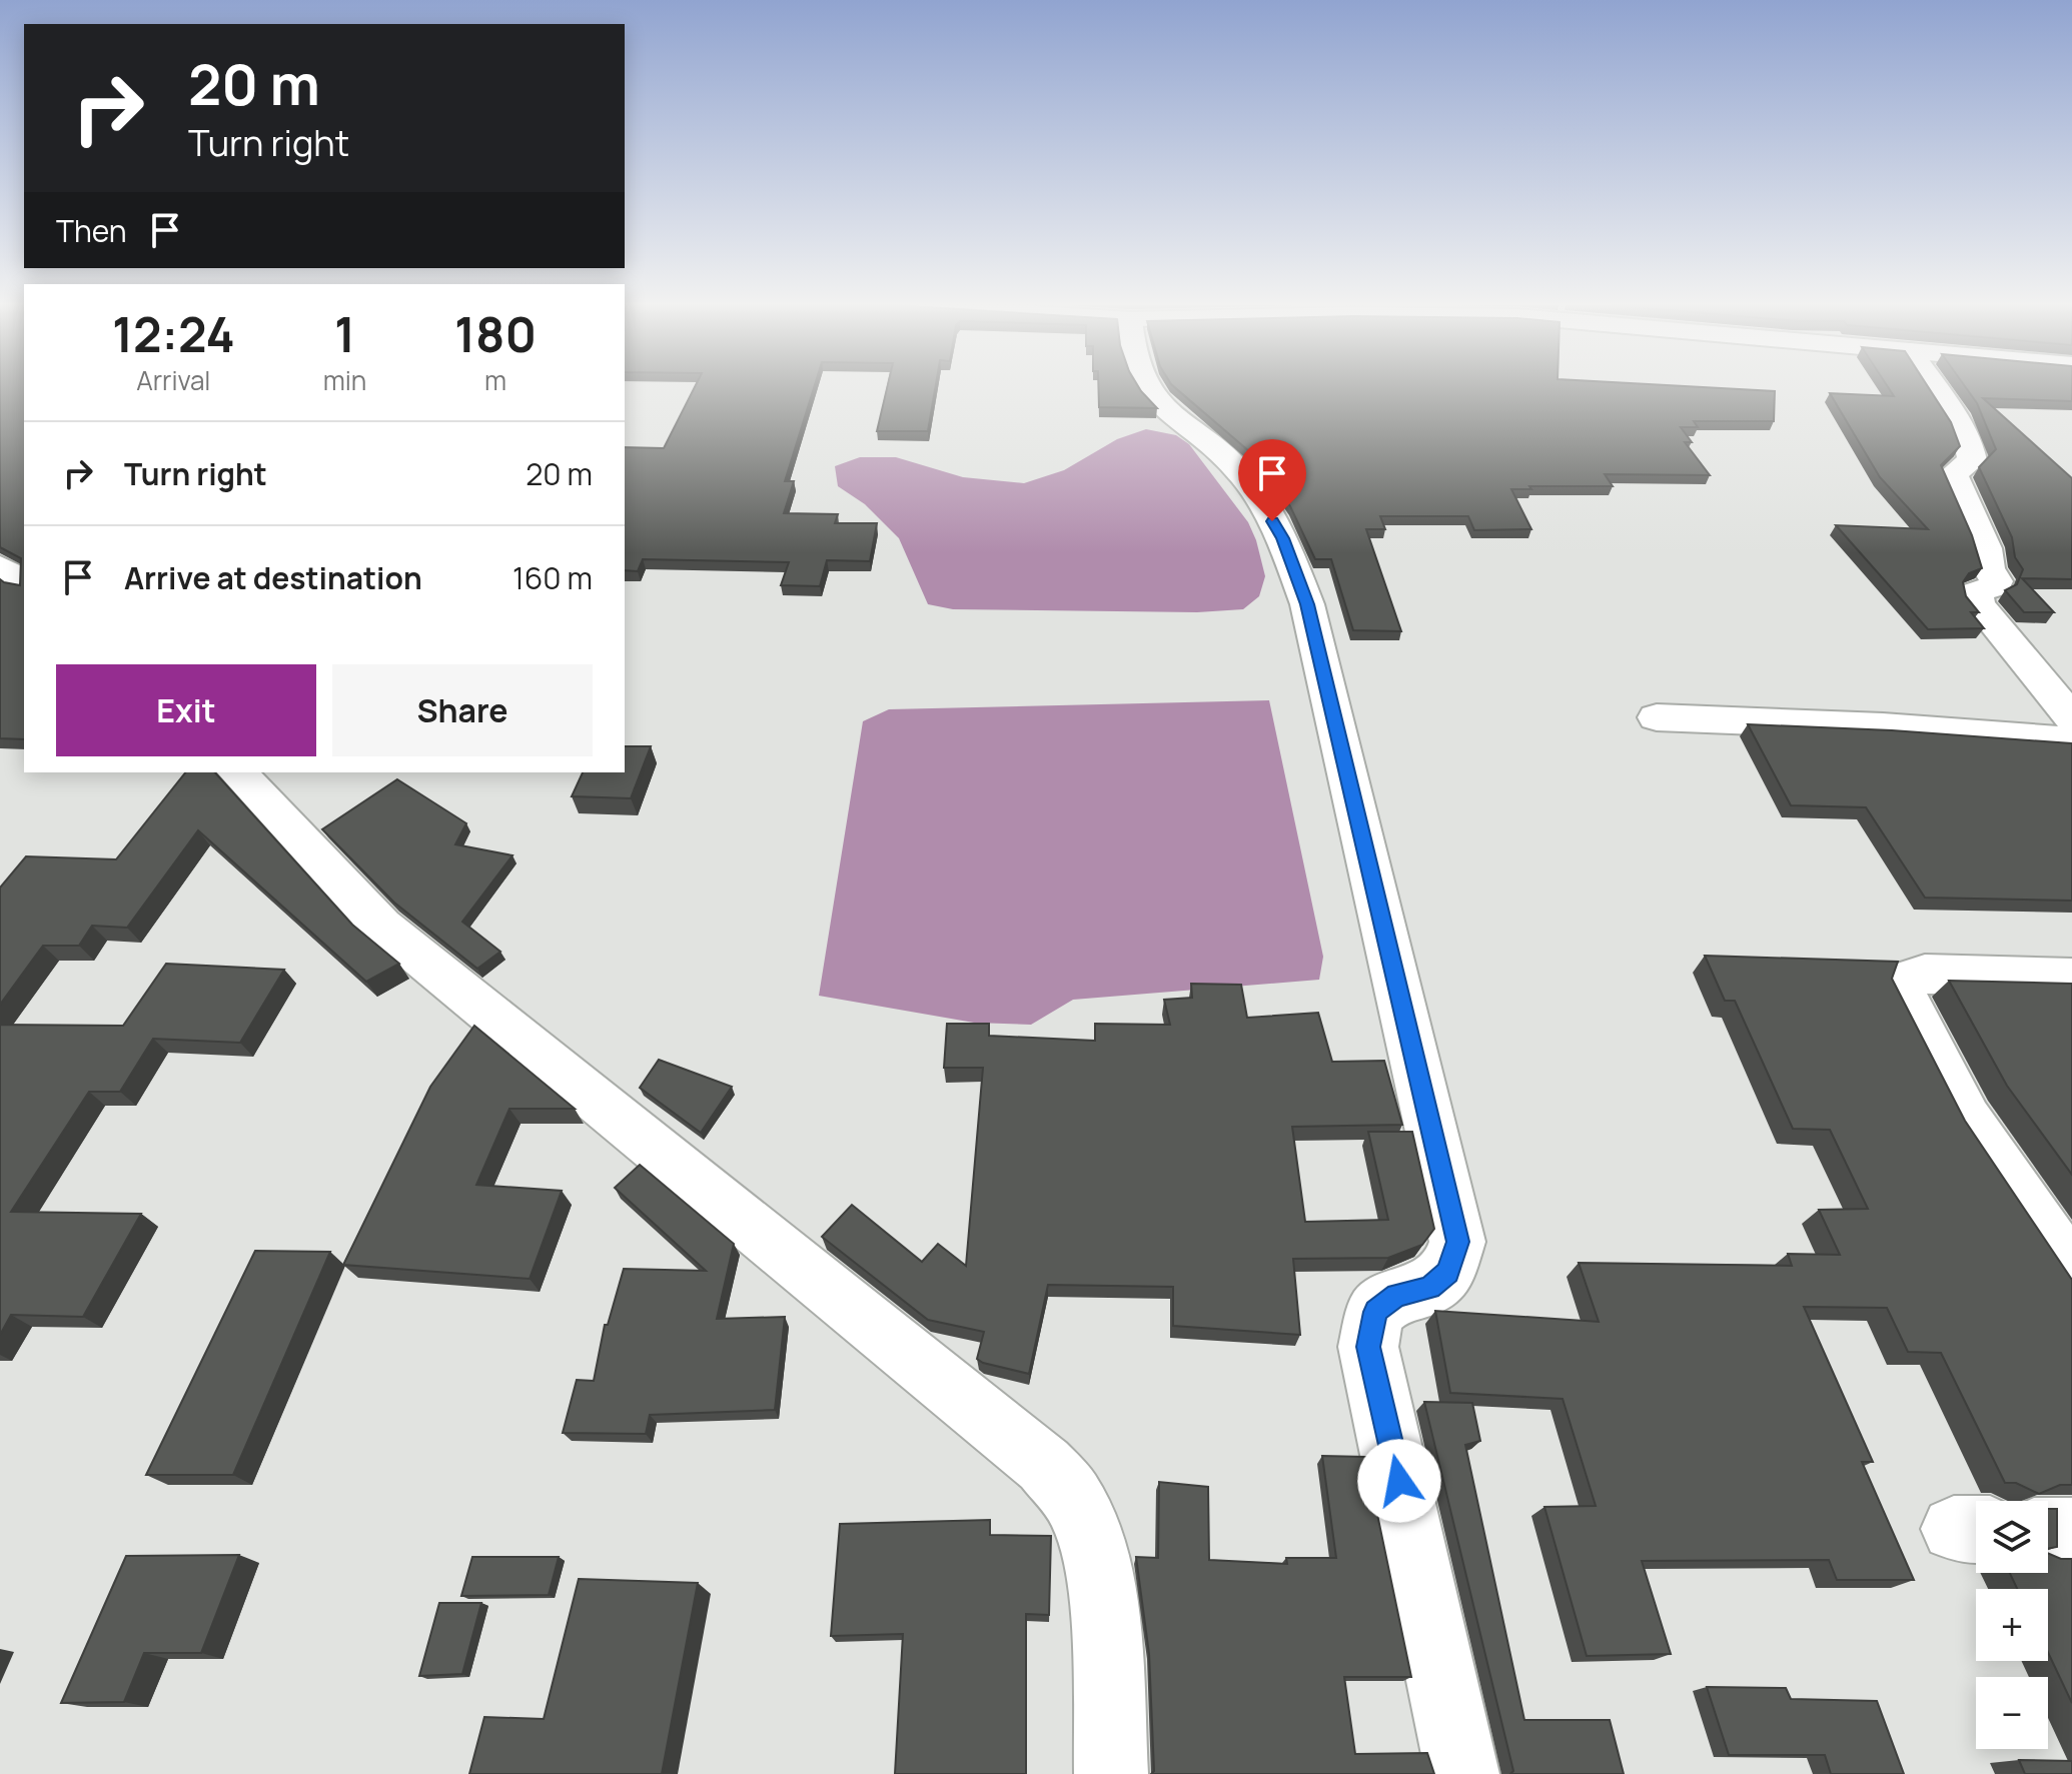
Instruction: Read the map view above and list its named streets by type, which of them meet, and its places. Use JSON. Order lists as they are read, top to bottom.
{
  "page": {
    "turn": ["20 m", "Turn right"],
    "then": "Then",
    "eta": [
      "12:24",
      "Arrival",
      "1",
      "min",
      "180",
      "m"
    ],
    "list": [
      {
        "name": "Turn right",
        "value": "20 m"
      },
      {
        "name": "Arrive at destination",
        "value": "160 m"
      }
    ],
    "buttons": ["Exit", "Share"],
    "map_buttons": ["+", "−"]
  }
}
